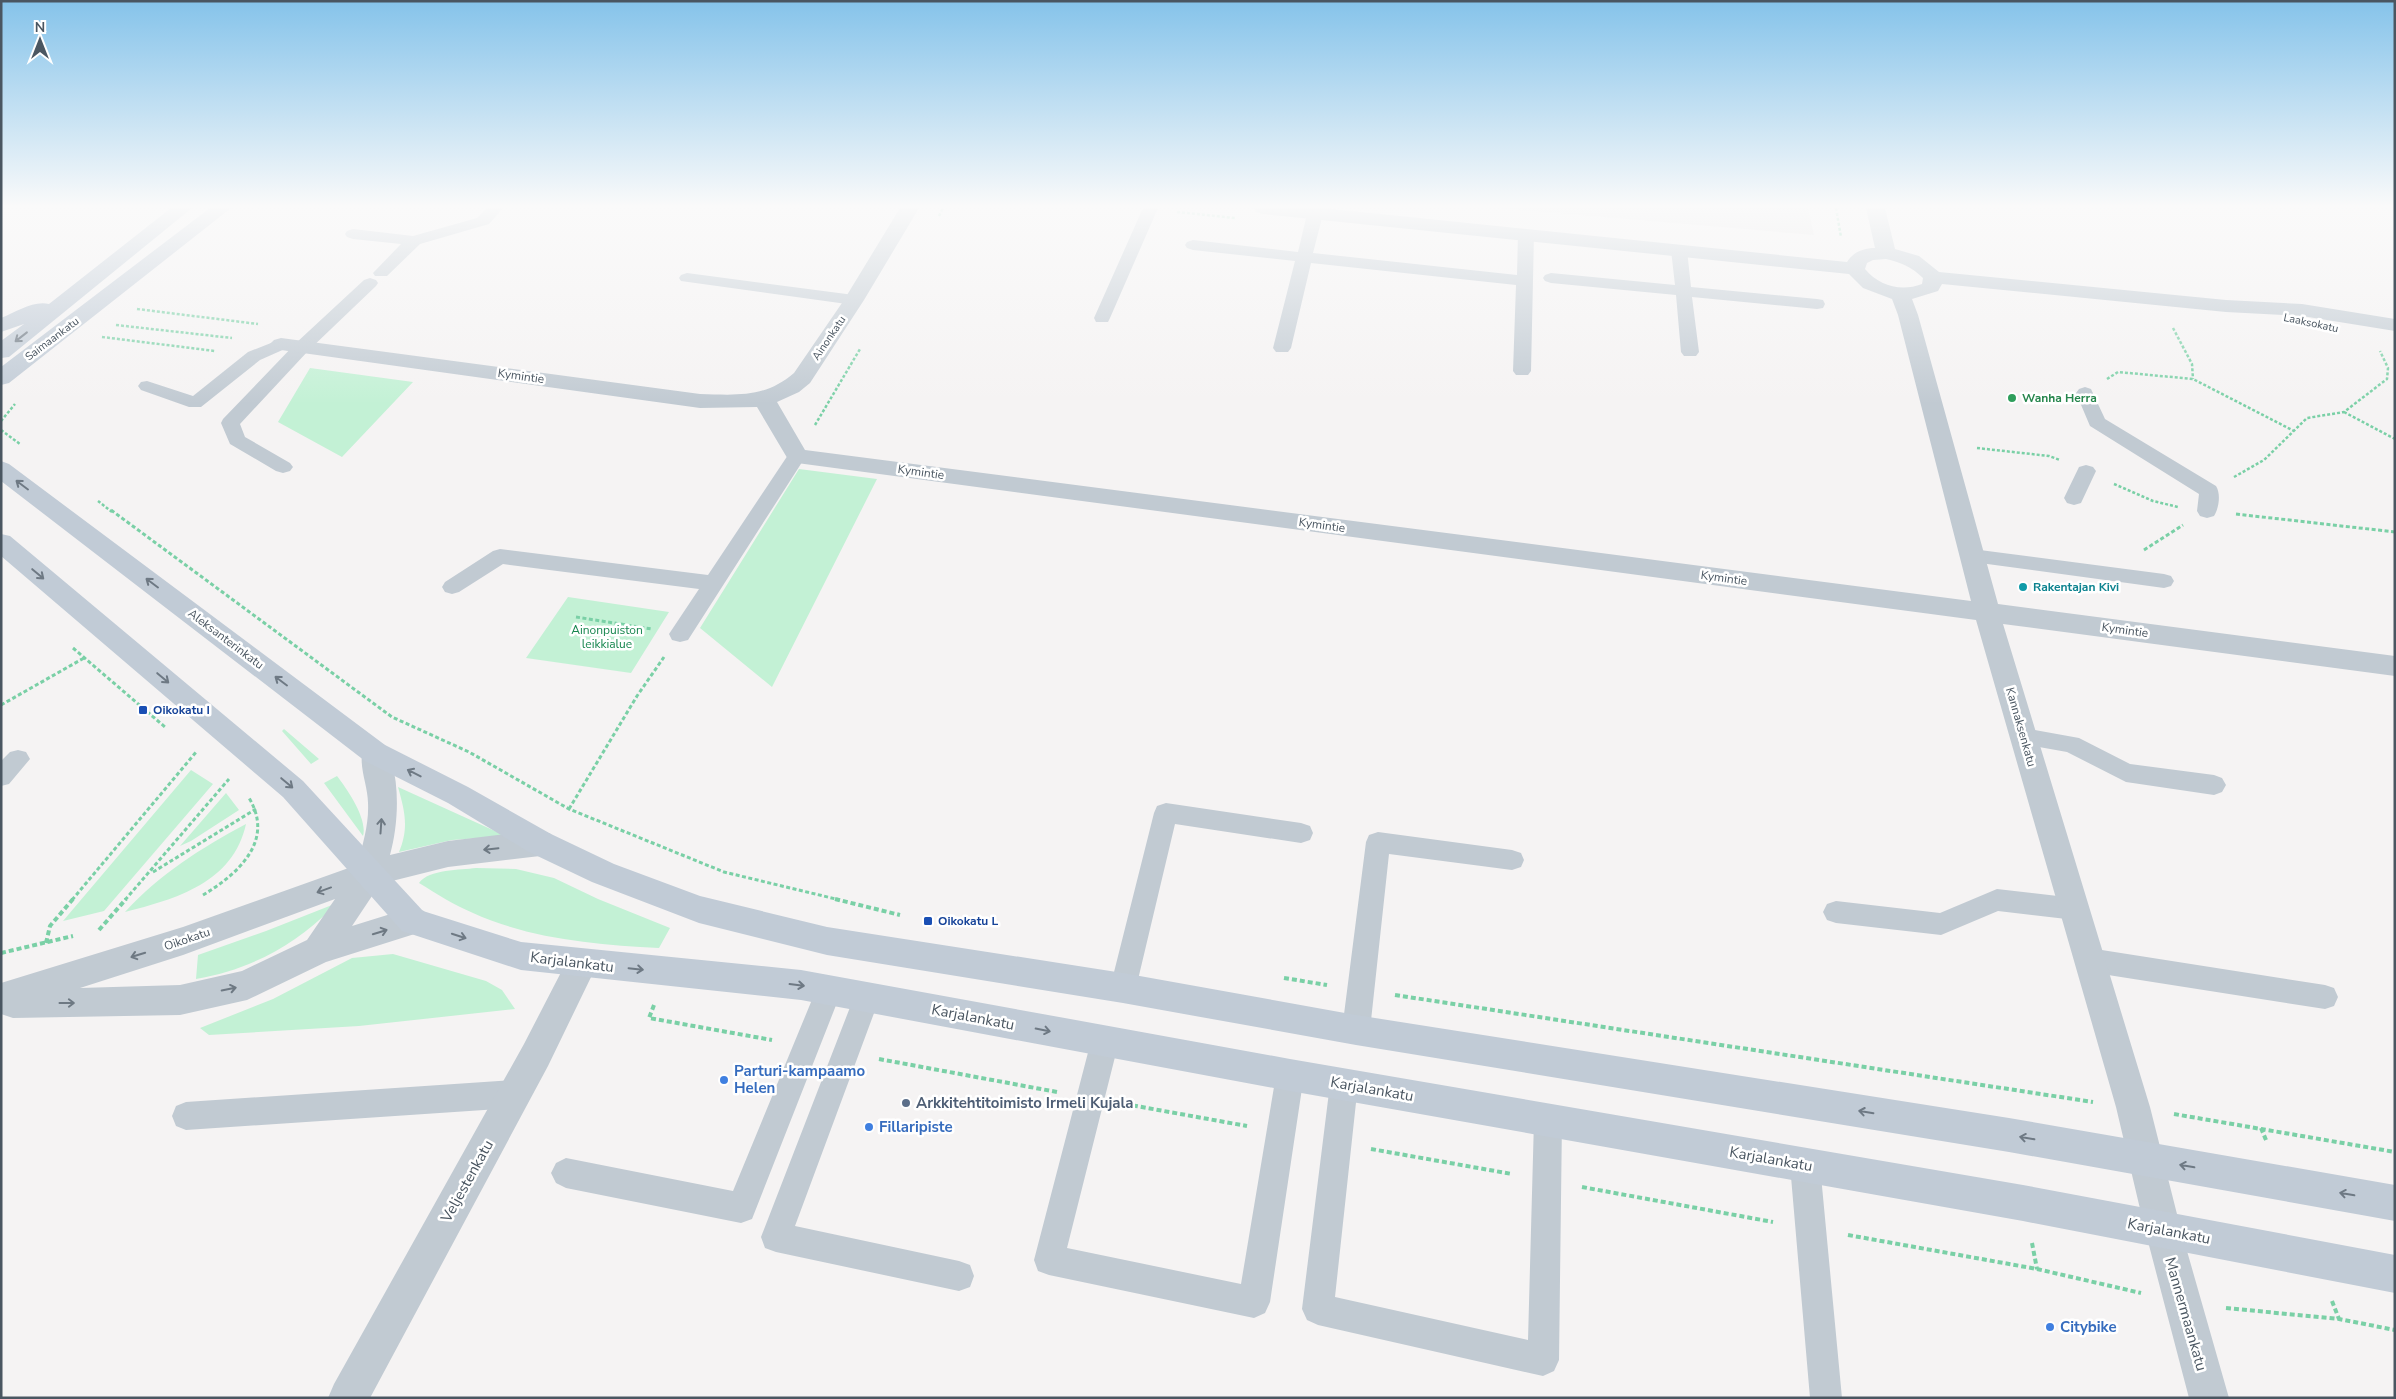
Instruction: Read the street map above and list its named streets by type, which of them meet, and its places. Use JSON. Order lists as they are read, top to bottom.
{
  "streets": {
    "main road": ["Saimaankatu", "Aleksanterinkatu", "Karjalankatu"],
    "street": [
      "Laaksokatu",
      "Ainonkatu",
      "Kymintie",
      "Kannaksenkatu",
      "Oikokatu",
      "Veljestenkatu",
      "Mannermaankatu"
    ]
  },
  "crossings": [
    ["Ainonkatu", "Kymintie"],
    ["Kymintie", "Kannaksenkatu"],
    ["Aleksanterinkatu", "Oikokatu"],
    ["Kannaksenkatu", "Mannermaankatu"],
    ["Karjalankatu", "Veljestenkatu"],
    ["Karjalankatu", "Mannermaankatu"]
  ],
  "parks": ["Ainonpuiston leikkialue"],
  "places": {
    "other": [
      "Wanha Herra",
      "Rakentajan Kivi",
      "Parturi-kampaamo Helen",
      "Arkkitehtitoimisto Irmeli Kujala",
      "Fillaripiste",
      "Citybike"
    ],
    "transit": ["Oikokatu I", "Oikokatu L"]
  },
  "north": "top"
}
